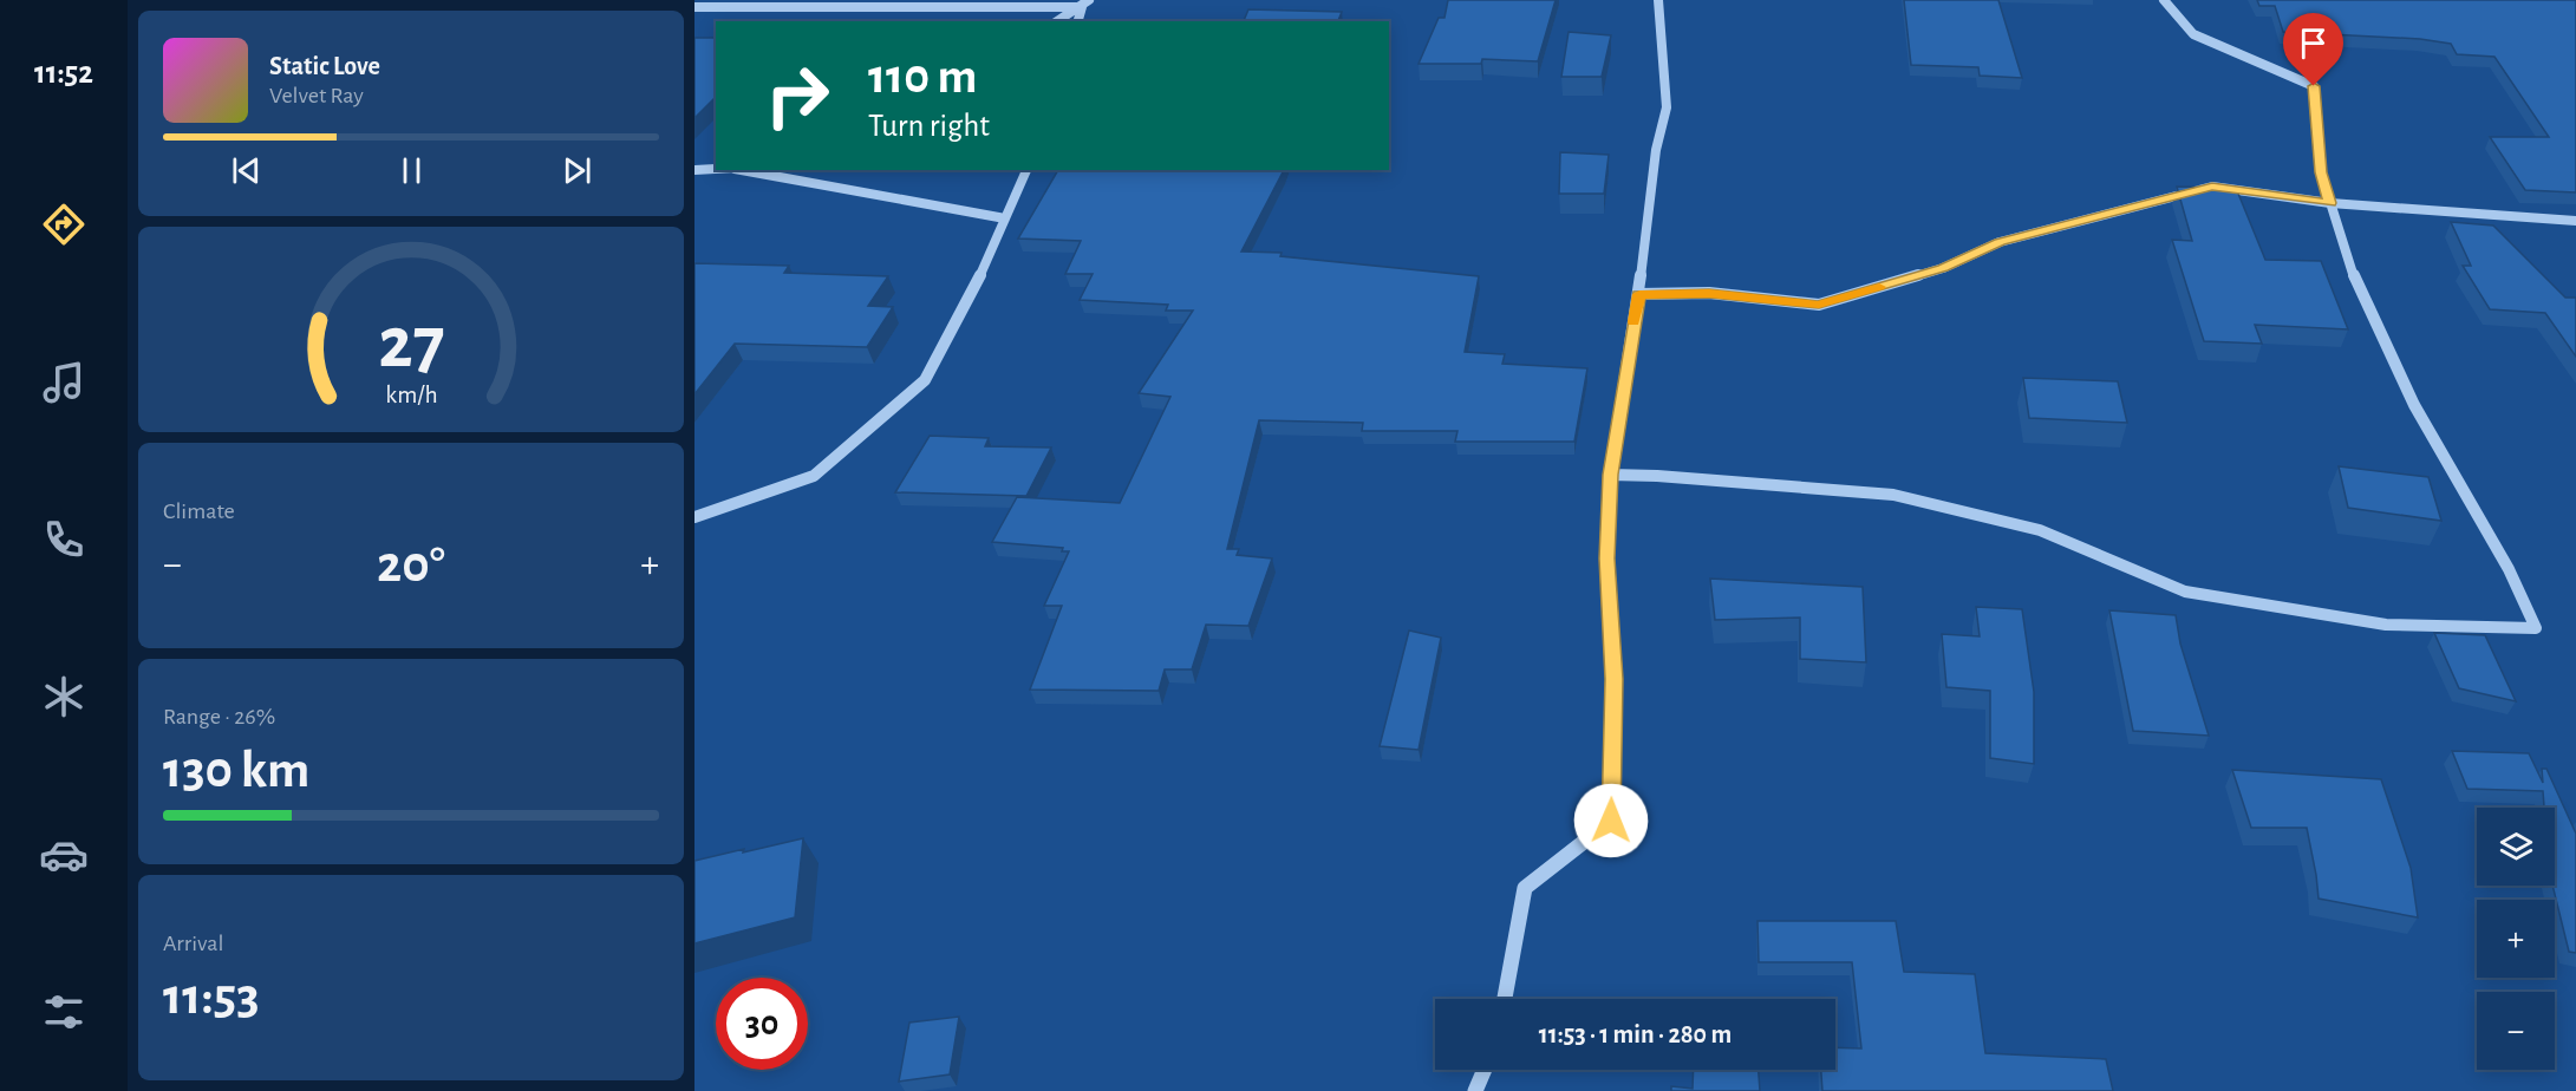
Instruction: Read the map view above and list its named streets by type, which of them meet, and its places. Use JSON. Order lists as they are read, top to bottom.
{
  "page": {
    "tabs": "11:52",
    "turn": ["110 m", "Turn right"],
    "song": ["Static Love", "Velvet Ray"],
    "tile": [
      "Climate",
      ["Range · 26%", "130 km"],
      ["Arrival", "11:53"]
    ],
    "heat": ["−", "20°", "+"],
    "map_buttons": ["+", "−"],
    "limit": "30",
    "trip": "11:53 · 1 min · 280 m",
    "gauge": ["27", "km/h"]
  }
}
